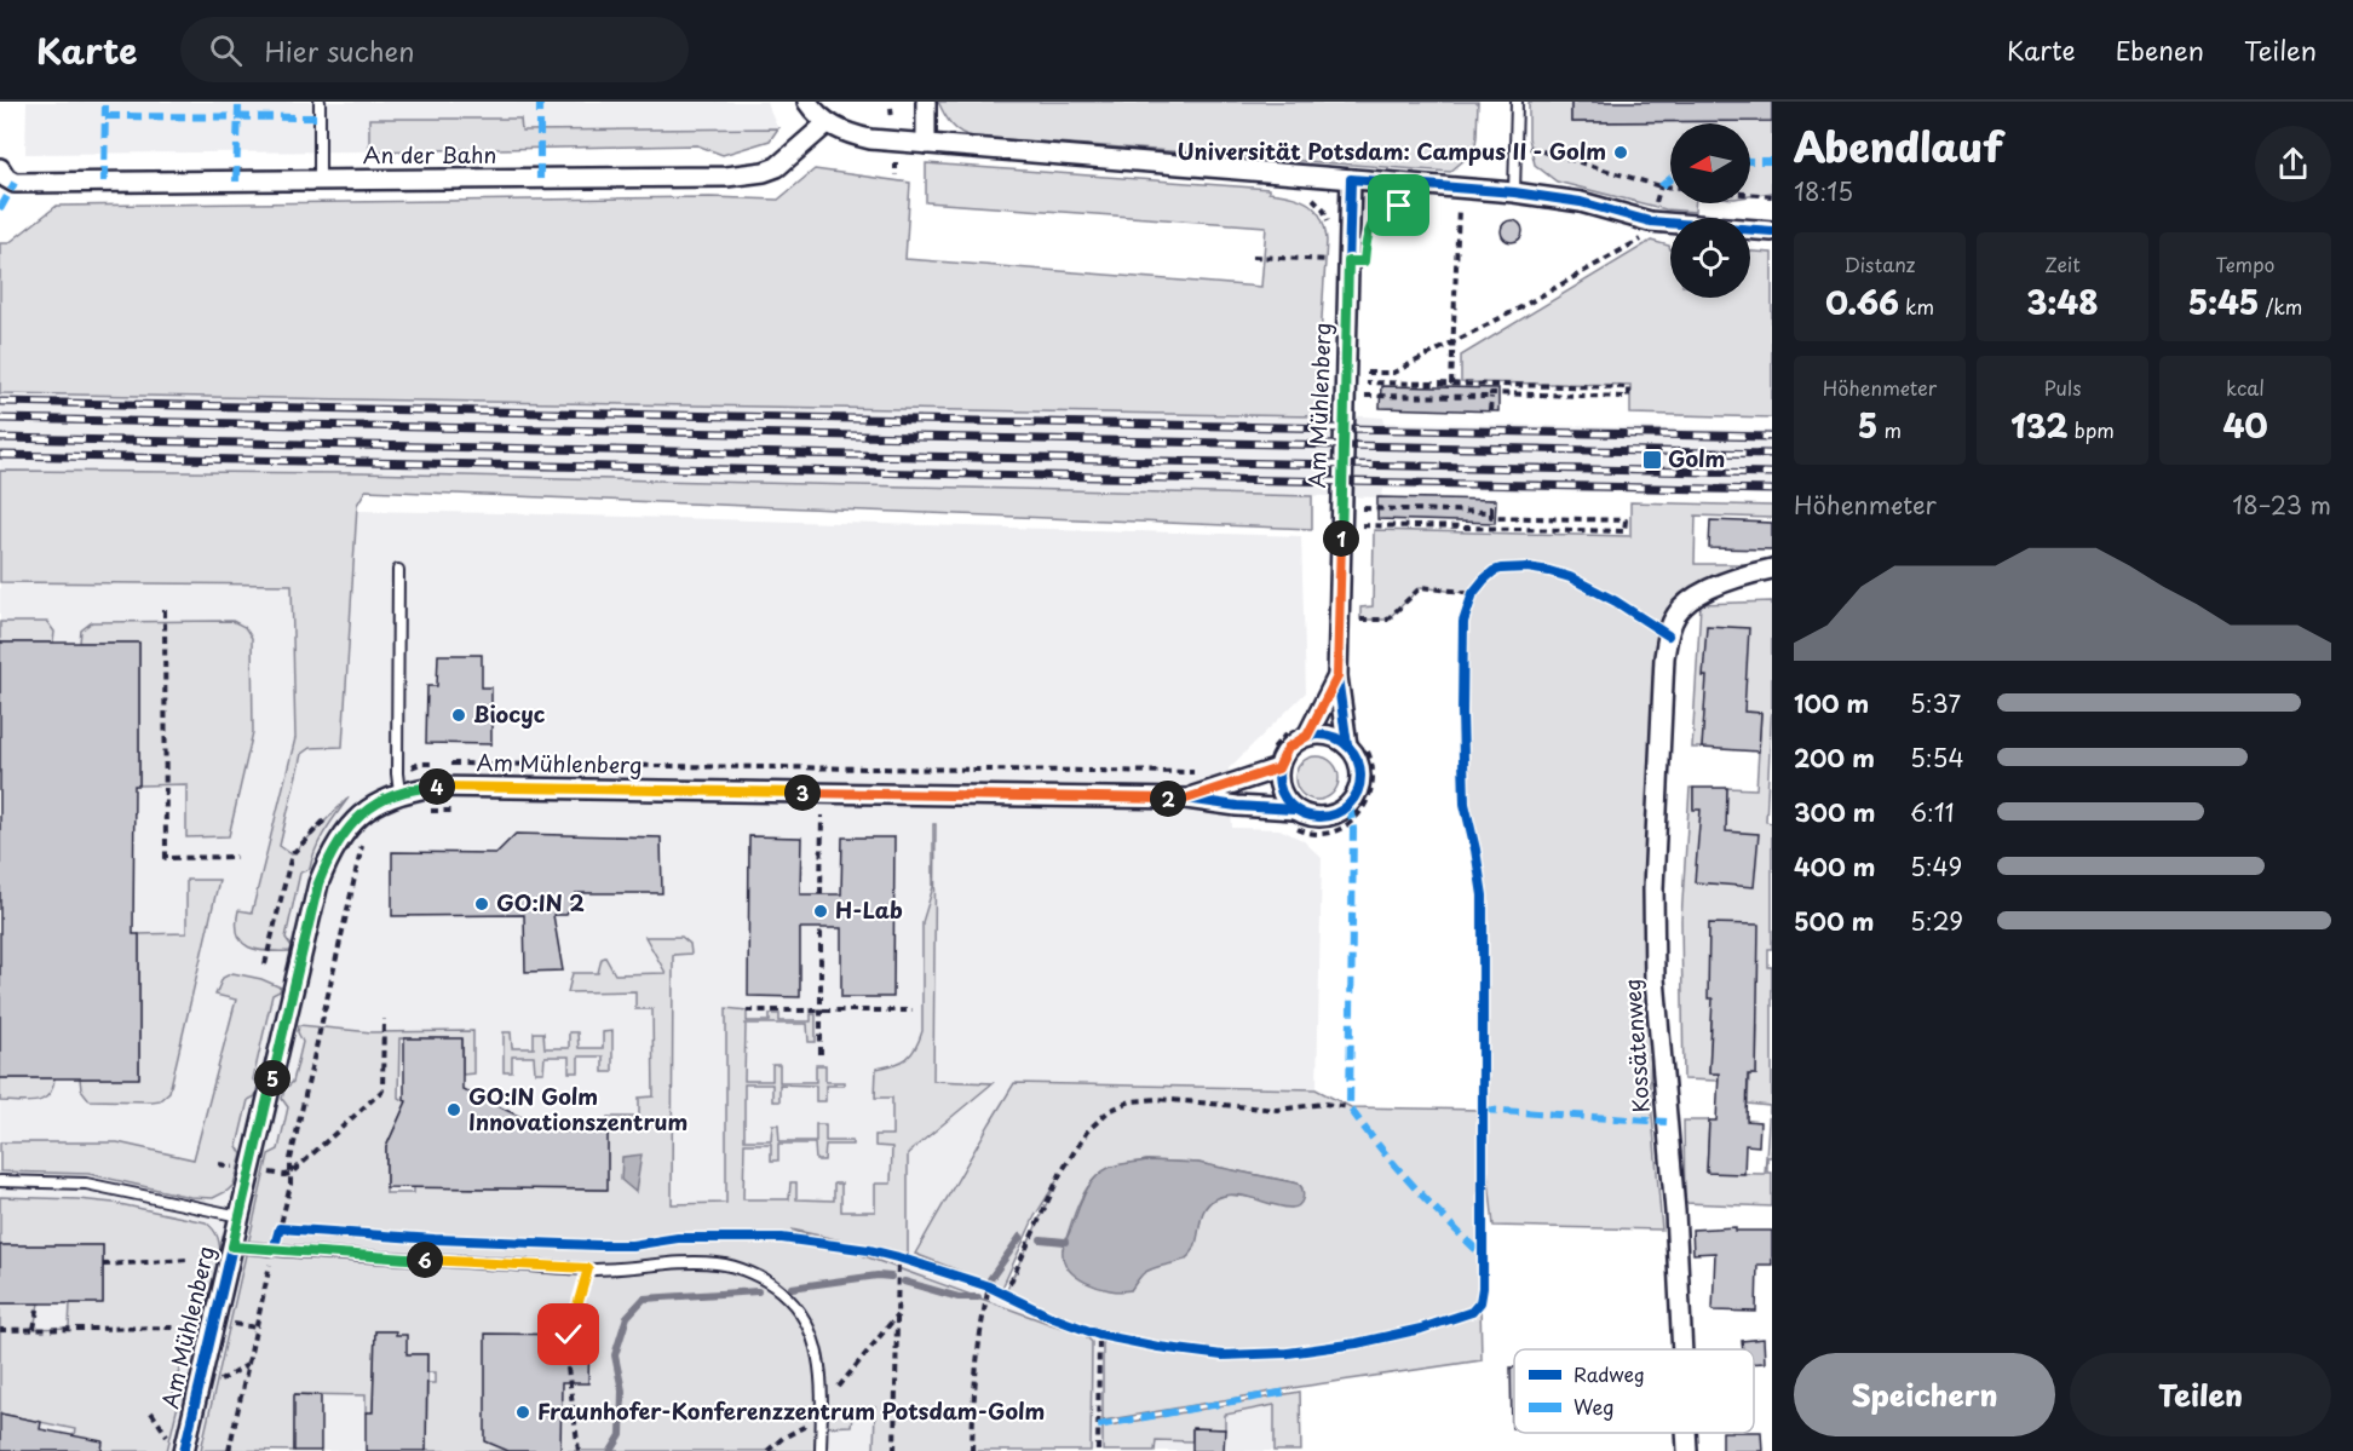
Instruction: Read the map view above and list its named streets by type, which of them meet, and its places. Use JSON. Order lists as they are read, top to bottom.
{
  "streets": {
    "street": ["An der Bahn", "Am Mühlenberg", "Kossätenweg"]
  },
  "places": {
    "other": [
      "Universität Potsdam: Campus II - Golm",
      "Biocyc",
      "GO:IN 2",
      "H-Lab",
      "GO:IN Golm Innovationszentrum",
      "Fraunhofer-Konferenzzentrum Potsdam-Golm"
    ],
    "transit": ["Golm"]
  },
  "legend": ["Radweg", "Weg"],
  "north": "left",
  "page": {
    "header": "Karte",
    "search": "Hier suchen",
    "nav": ["Karte", "Ebenen", "Teilen"],
    "heading": ["Abendlauf", "18:15"],
    "stats": [
      ["Distanz", "0.66 km"],
      ["Zeit", "3:48"],
      ["Tempo", "5:45 /km"],
      ["Höhenmeter", "5 m"],
      ["Puls", "132 bpm"],
      ["kcal", "40"]
    ],
    "chart": ["Höhenmeter", "18–23 m"],
    "pins": [
      "1",
      "4",
      "3",
      "2",
      "5",
      "6"
    ],
    "list": [
      {
        "name": "100 m",
        "note": "5:37"
      },
      {
        "name": "200 m",
        "note": "5:54"
      },
      {
        "name": "300 m",
        "note": "6:11"
      },
      {
        "name": "400 m",
        "note": "5:49"
      },
      {
        "name": "500 m",
        "note": "5:29"
      }
    ],
    "buttons": ["Speichern", "Teilen"]
  }
}
